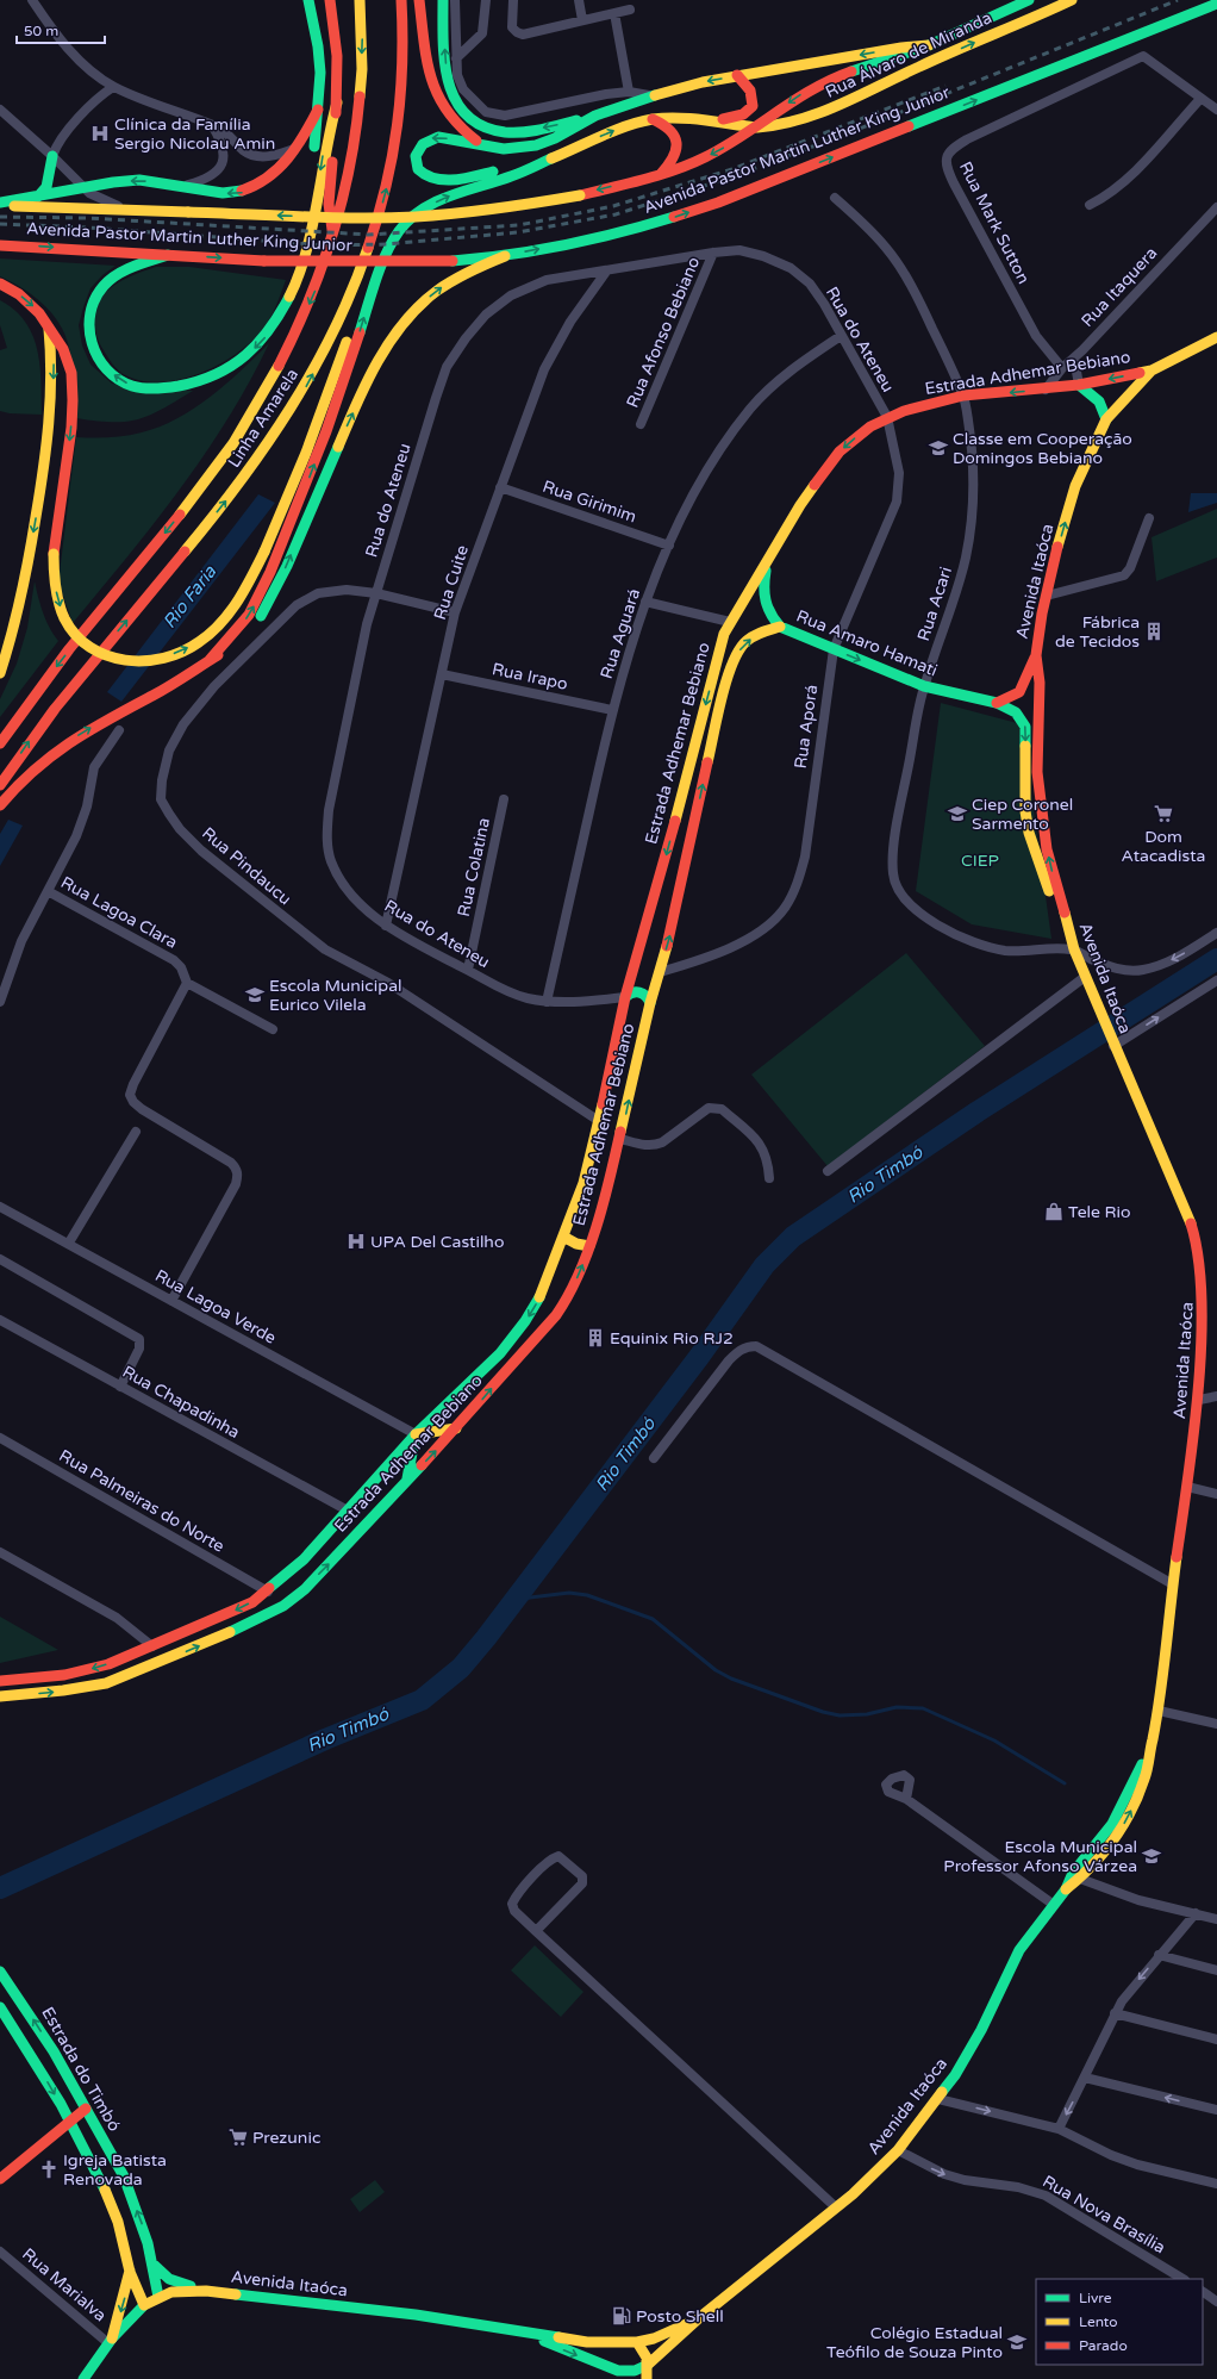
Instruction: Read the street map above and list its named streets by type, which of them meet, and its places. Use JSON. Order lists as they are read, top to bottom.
{
  "streets": {
    "main road": [
      "Rua Álvaro de Miranda",
      "Avenida Pastor Martin Luther King Junior",
      "Estrada Adhemar Bebiano",
      "Linha Amarela",
      "Avenida Itaóca",
      "Rua Amaro Hamati",
      "Estrada do Timbó"
    ],
    "street": [
      "Rua Mark Sutton",
      "Rua Itaquera",
      "Rua Afonso Bebiano",
      "Rua do Ateneu",
      "Rua Girimim",
      "Rua Cuite",
      "Rua Acari",
      "Rua Aguará",
      "Rua Irapo",
      "Rua Aporá",
      "Rua Pindaucu",
      "Rua Colatina",
      "Rua Lagoa Clara",
      "Rua Lagoa Verde",
      "Rua Chapadinha",
      "Rua Palmeiras do Norte",
      "Rua Nova Brasília",
      "Rua Marialva"
    ]
  },
  "crossings": [
    ["Rua Álvaro de Miranda", "Avenida Pastor Martin Luther King Junior"],
    ["Rua Mark Sutton", "Rua Itaquera"],
    ["Rua Itaquera", "Estrada Adhemar Bebiano"],
    ["Rua Afonso Bebiano", "Rua do Ateneu"],
    ["Rua do Ateneu", "Estrada Adhemar Bebiano"],
    ["Rua do Ateneu", "Rua Cuite"],
    ["Rua do Ateneu", "Rua Aguará"],
    ["Rua do Ateneu", "Rua Aporá"],
    ["Rua do Ateneu", "Rua Pindaucu"],
    ["Rua do Ateneu", "Rua Colatina"],
    ["Estrada Adhemar Bebiano", "Avenida Itaóca"],
    ["Estrada Adhemar Bebiano", "Rua Acari"],
    ["Estrada Adhemar Bebiano", "Rua Amaro Hamati"],
    ["Estrada Adhemar Bebiano", "Rua Aporá"],
    ["Estrada Adhemar Bebiano", "Rua Pindaucu"],
    ["Estrada Adhemar Bebiano", "Rua Lagoa Verde"],
    ["Estrada Adhemar Bebiano", "Rua Chapadinha"],
    ["Estrada Adhemar Bebiano", "Rua Palmeiras do Norte"],
    ["Rua Girimim", "Rua Cuite"],
    ["Rua Girimim", "Rua Aguará"],
    ["Avenida Itaóca", "Rua Acari"],
    ["Avenida Itaóca", "Rua Amaro Hamati"],
    ["Avenida Itaóca", "Estrada do Timbó"],
    ["Avenida Itaóca", "Rua Nova Brasília"],
    ["Avenida Itaóca", "Rua Marialva"],
    ["Rua Cuite", "Rua Irapo"],
    ["Rua Cuite", "Rua Pindaucu"],
    ["Rua Acari", "Rua Amaro Hamati"],
    ["Rua Aguará", "Rua Irapo"],
    ["Rua Amaro Hamati", "Rua Aporá"]
  ],
  "one_way": ["Rua Amaro Hamati"],
  "water": ["Rio Faria", "Rio Timbó"],
  "parks": ["CIEP"],
  "places": {
    "hospital": ["Clínica da Família Sergio Nicolau Amin", "UPA Del Castilho"],
    "school or university": [
      "Classe em Cooperação Domingos Bebiano",
      "Ciep Coronel Sarmento",
      "Escola Municipal Eurico Vilela",
      "Escola Municipal Professor Afonso Várzea",
      "Colégio Estadual Teófilo de Souza Pinto"
    ],
    "building": ["Fábrica de Tecidos", "Equinix Rio RJ2"],
    "supermarket": ["Dom Atacadista", "Prezunic"],
    "shop": ["Tele Rio"],
    "church": ["Igreja Batista Renovada"],
    "fuel station": ["Posto Shell"]
  },
  "legend": ["Livre", "Lento", "Parado"],
  "scale_bar": "50 m"
}
